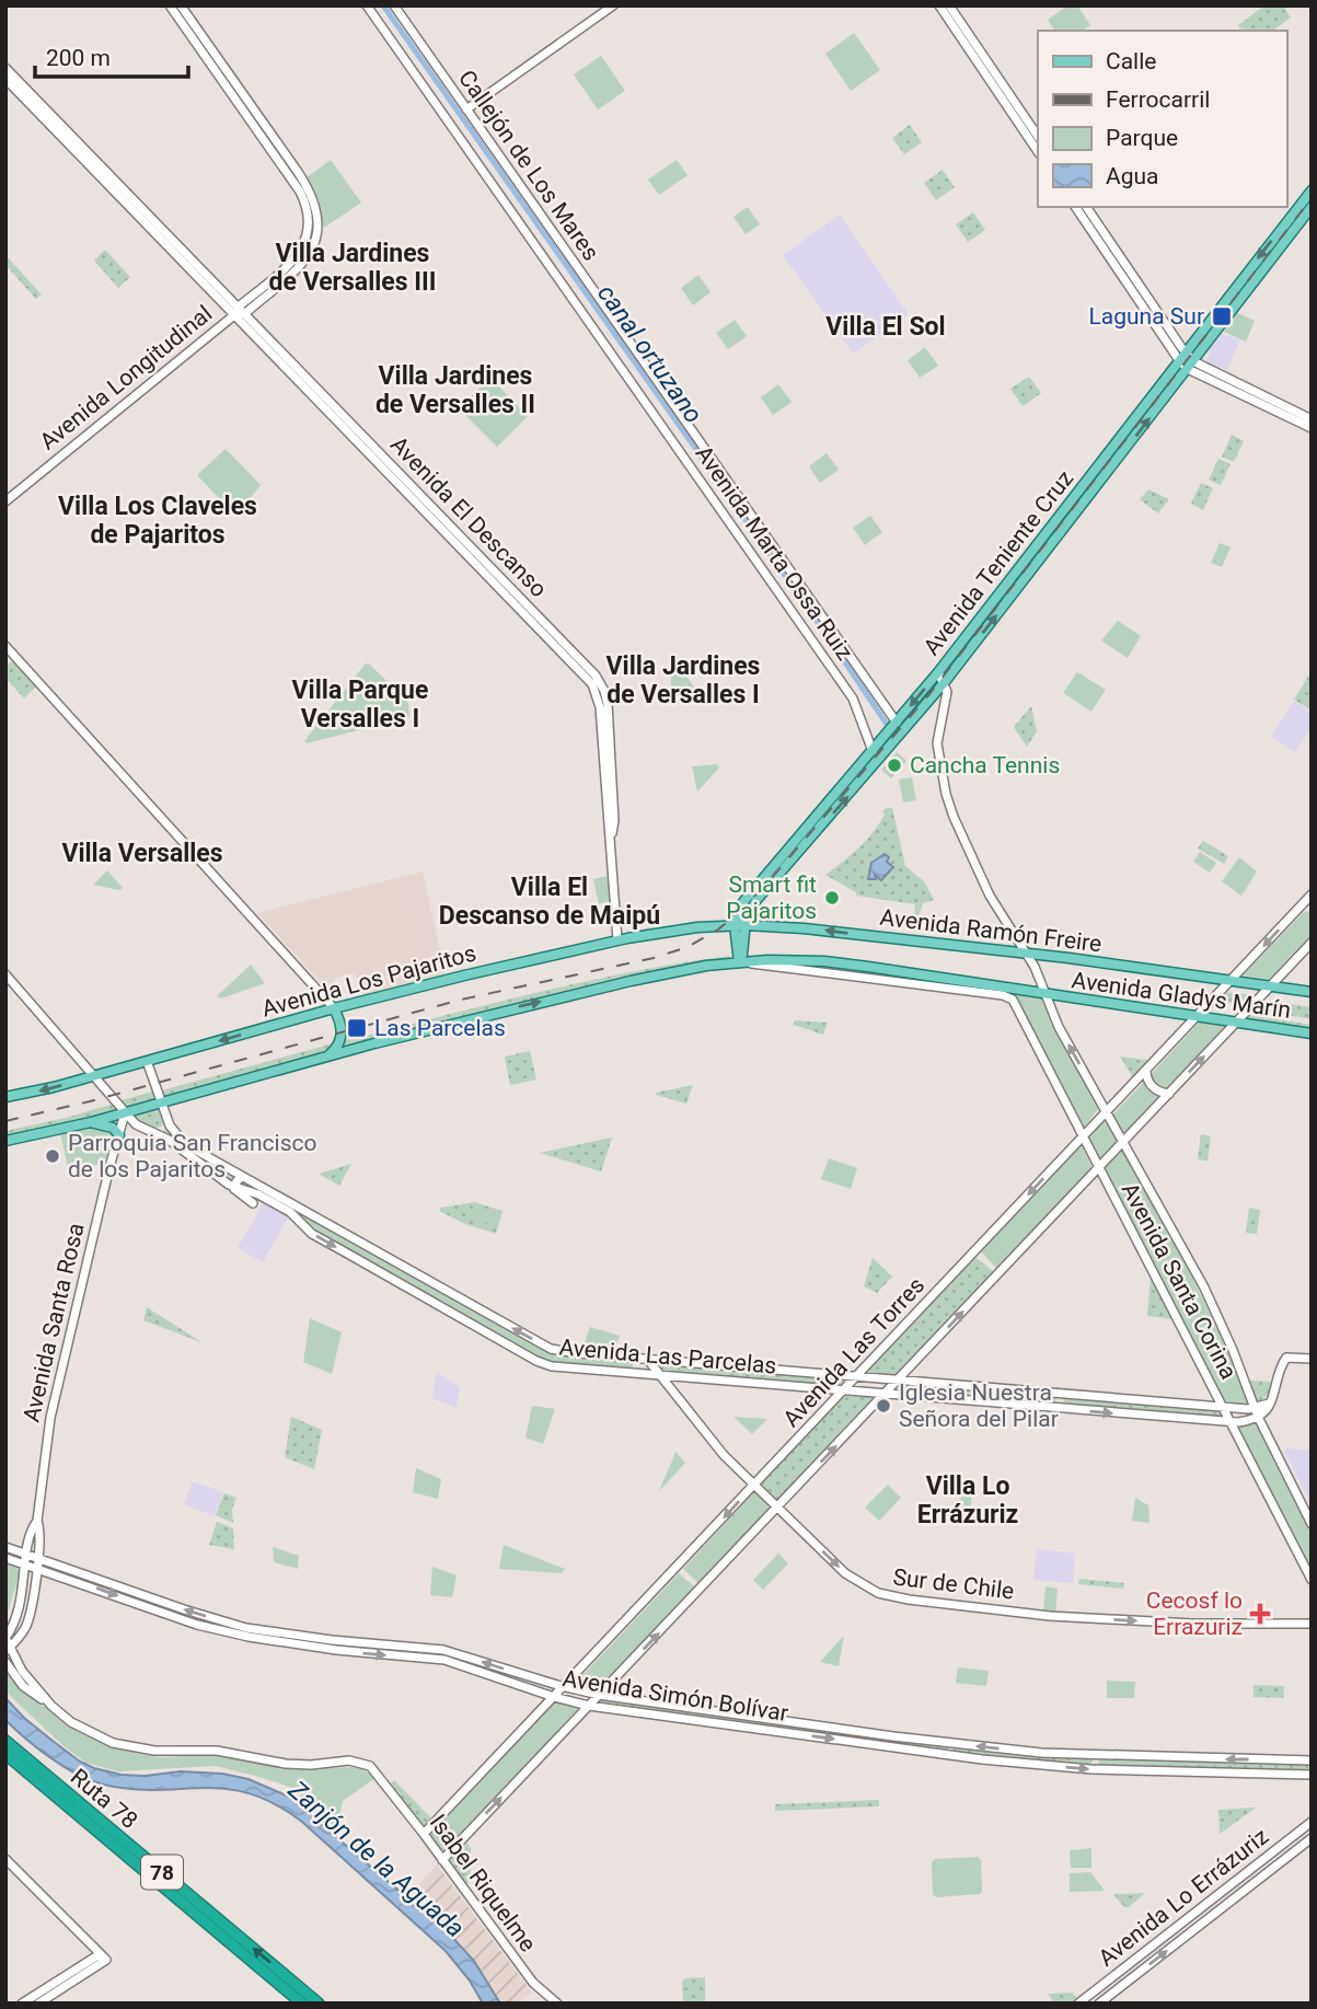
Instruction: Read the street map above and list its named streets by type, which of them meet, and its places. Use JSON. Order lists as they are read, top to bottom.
{
  "streets": {
    "highway": ["Ruta 78", "78"],
    "main road": [
      "Avenida Teniente Cruz",
      "Avenida Ramón Freire",
      "Avenida Los Pajaritos",
      "Avenida Gladys Marín"
    ],
    "street": [
      "Callejón de Los Mares",
      "Avenida Longitudinal",
      "Avenida El Descanso",
      "Avenida Marta Ossa Ruiz",
      "Avenida Santa Corina",
      "Avenida Santa Rosa",
      "Avenida Las Torres",
      "Avenida Las Parcelas",
      "Sur de Chile",
      "Avenida Simón Bolívar",
      "Isabel Riquelme",
      "Avenida Lo Errázuriz"
    ]
  },
  "crossings": [
    ["Callejón de Los Mares", "Avenida Teniente Cruz"],
    ["Avenida Longitudinal", "Avenida El Descanso"],
    ["Avenida El Descanso", "Avenida Los Pajaritos"],
    ["Avenida Marta Ossa Ruiz", "Avenida Teniente Cruz"],
    ["Avenida Teniente Cruz", "Avenida Ramón Freire"],
    ["Avenida Teniente Cruz", "Avenida Los Pajaritos"],
    ["Avenida Teniente Cruz", "Avenida Santa Corina"],
    ["Avenida Ramón Freire", "Avenida Los Pajaritos"],
    ["Avenida Ramón Freire", "Avenida Gladys Marín"],
    ["Avenida Ramón Freire", "Avenida Santa Corina"],
    ["Avenida Ramón Freire", "Avenida Las Torres"],
    ["Avenida Los Pajaritos", "Avenida Las Parcelas"],
    ["Avenida Gladys Marín", "Avenida Santa Corina"],
    ["Avenida Gladys Marín", "Avenida Las Torres"],
    ["Avenida Santa Corina", "Avenida Las Torres"],
    ["Avenida Santa Corina", "Avenida Las Parcelas"],
    ["Avenida Santa Rosa", "Avenida Las Parcelas"],
    ["Avenida Santa Rosa", "Avenida Simón Bolívar"],
    ["Avenida Las Torres", "Avenida Las Parcelas"],
    ["Avenida Las Torres", "Sur de Chile"],
    ["Avenida Las Torres", "Avenida Simón Bolívar"],
    ["Avenida Las Torres", "Isabel Riquelme"],
    ["Avenida Las Parcelas", "Sur de Chile"]
  ],
  "one_way": ["Sur de Chile"],
  "districts": [
    "Villa Jardines de Versalles III",
    "Villa El Sol",
    "Villa Jardines de Versalles II",
    "Villa Los Claveles de Pajaritos",
    "Villa Jardines de Versalles I",
    "Villa Parque Versalles I",
    "Villa Versalles",
    "Villa El Descanso de Maipú",
    "Villa Lo Errázuriz"
  ],
  "water": ["canal ortuzano", "Zanjón de la Aguada"],
  "places": {
    "transit": ["Laguna Sur", "Las Parcelas"],
    "other": [
      "Cancha Tennis",
      "Smart fit Pajaritos",
      "Parroquia San Francisco de los Pajaritos",
      "Iglesia Nuestra Señora del Pilar"
    ],
    "health": ["Cecosf lo Errazuriz"]
  },
  "legend": [
    "Calle",
    "Ferrocarril",
    "Parque",
    "Agua"
  ],
  "scale_bar": "200 m"
}
